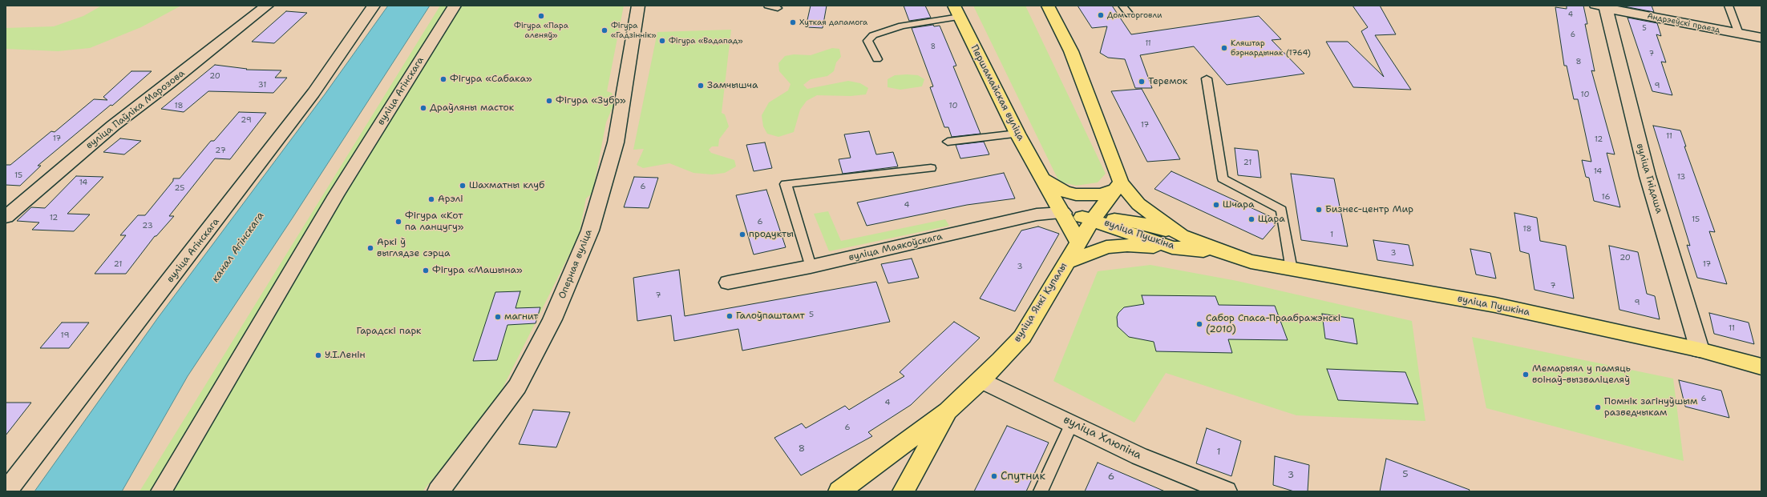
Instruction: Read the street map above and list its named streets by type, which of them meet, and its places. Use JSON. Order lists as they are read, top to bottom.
{
  "streets": {
    "main road": ["Першамайская вуліца", "вуліца Пушкіна", "вуліца Янкі Купалы"],
    "street": [
      "Андрэеўскі праезд",
      "вуліца Агінскага",
      "вуліца Паўліка Марозова",
      "вуліца Гнідаша",
      "вуліца Маякоўскага",
      "Оперная вуліца",
      "вуліца Хлюпіна"
    ]
  },
  "crossings": [
    ["Андрэеўскі праезд", "вуліца Гнідаша"],
    ["Першамайская вуліца", "вуліца Маякоўскага"],
    ["Першамайская вуліца", "вуліца Янкі Купалы"],
    ["вуліца Гнідаша", "вуліца Пушкіна"],
    ["вуліца Пушкіна", "вуліца Янкі Купалы"],
    ["вуліца Янкі Купалы", "вуліца Хлюпіна"]
  ],
  "water": ["канал Агінскага"],
  "parks": ["Гарадскі парк"],
  "places": [
    "Дом торговли",
    "Фігура «Пара аленяў»",
    "Хуткая дапамога",
    "Фігура «Гадзіннік»",
    "Фігура «Вадапад»",
    "Кляштар бэрнардынак (1764)",
    "Фігура «Сабака»",
    "Теремок",
    "Замчышча",
    "Фігура «Зубр»",
    "Драўляны масток",
    "Шахматны клуб",
    "Арэлі",
    "Шчара",
    "Бизнес-центр Мир",
    "Щара",
    "Фігура «Кот па ланцугу»",
    "продукты",
    "Аркі ў выглядзе сэрца",
    "Фігура «Машына»",
    "Галоўпаштамт",
    "магнит",
    "Сабор Спаса-Праабражэнскі (2010)",
    "У.І.Ленін",
    "Мемарыял у памяць воінаў-вызваліцеляў",
    "Помнік загінуўшым разведчыкам",
    "Спутник"
  ],
  "house_numbers": [
    "4",
    "5",
    "6",
    "11",
    "8",
    "7",
    "8",
    "20",
    "31",
    "9",
    "10",
    "18",
    "10",
    "29",
    "17",
    "11",
    "17",
    "12",
    "27",
    "21",
    "14",
    "15",
    "13",
    "14",
    "6",
    "25",
    "16",
    "4",
    "12",
    "15",
    "6",
    "23",
    "18",
    "1",
    "3",
    "20",
    "21",
    "17",
    "3",
    "7",
    "7",
    "9",
    "5",
    "11",
    "19",
    "6",
    "4",
    "6",
    "8",
    "1",
    "5",
    "3",
    "6"
  ]
}
